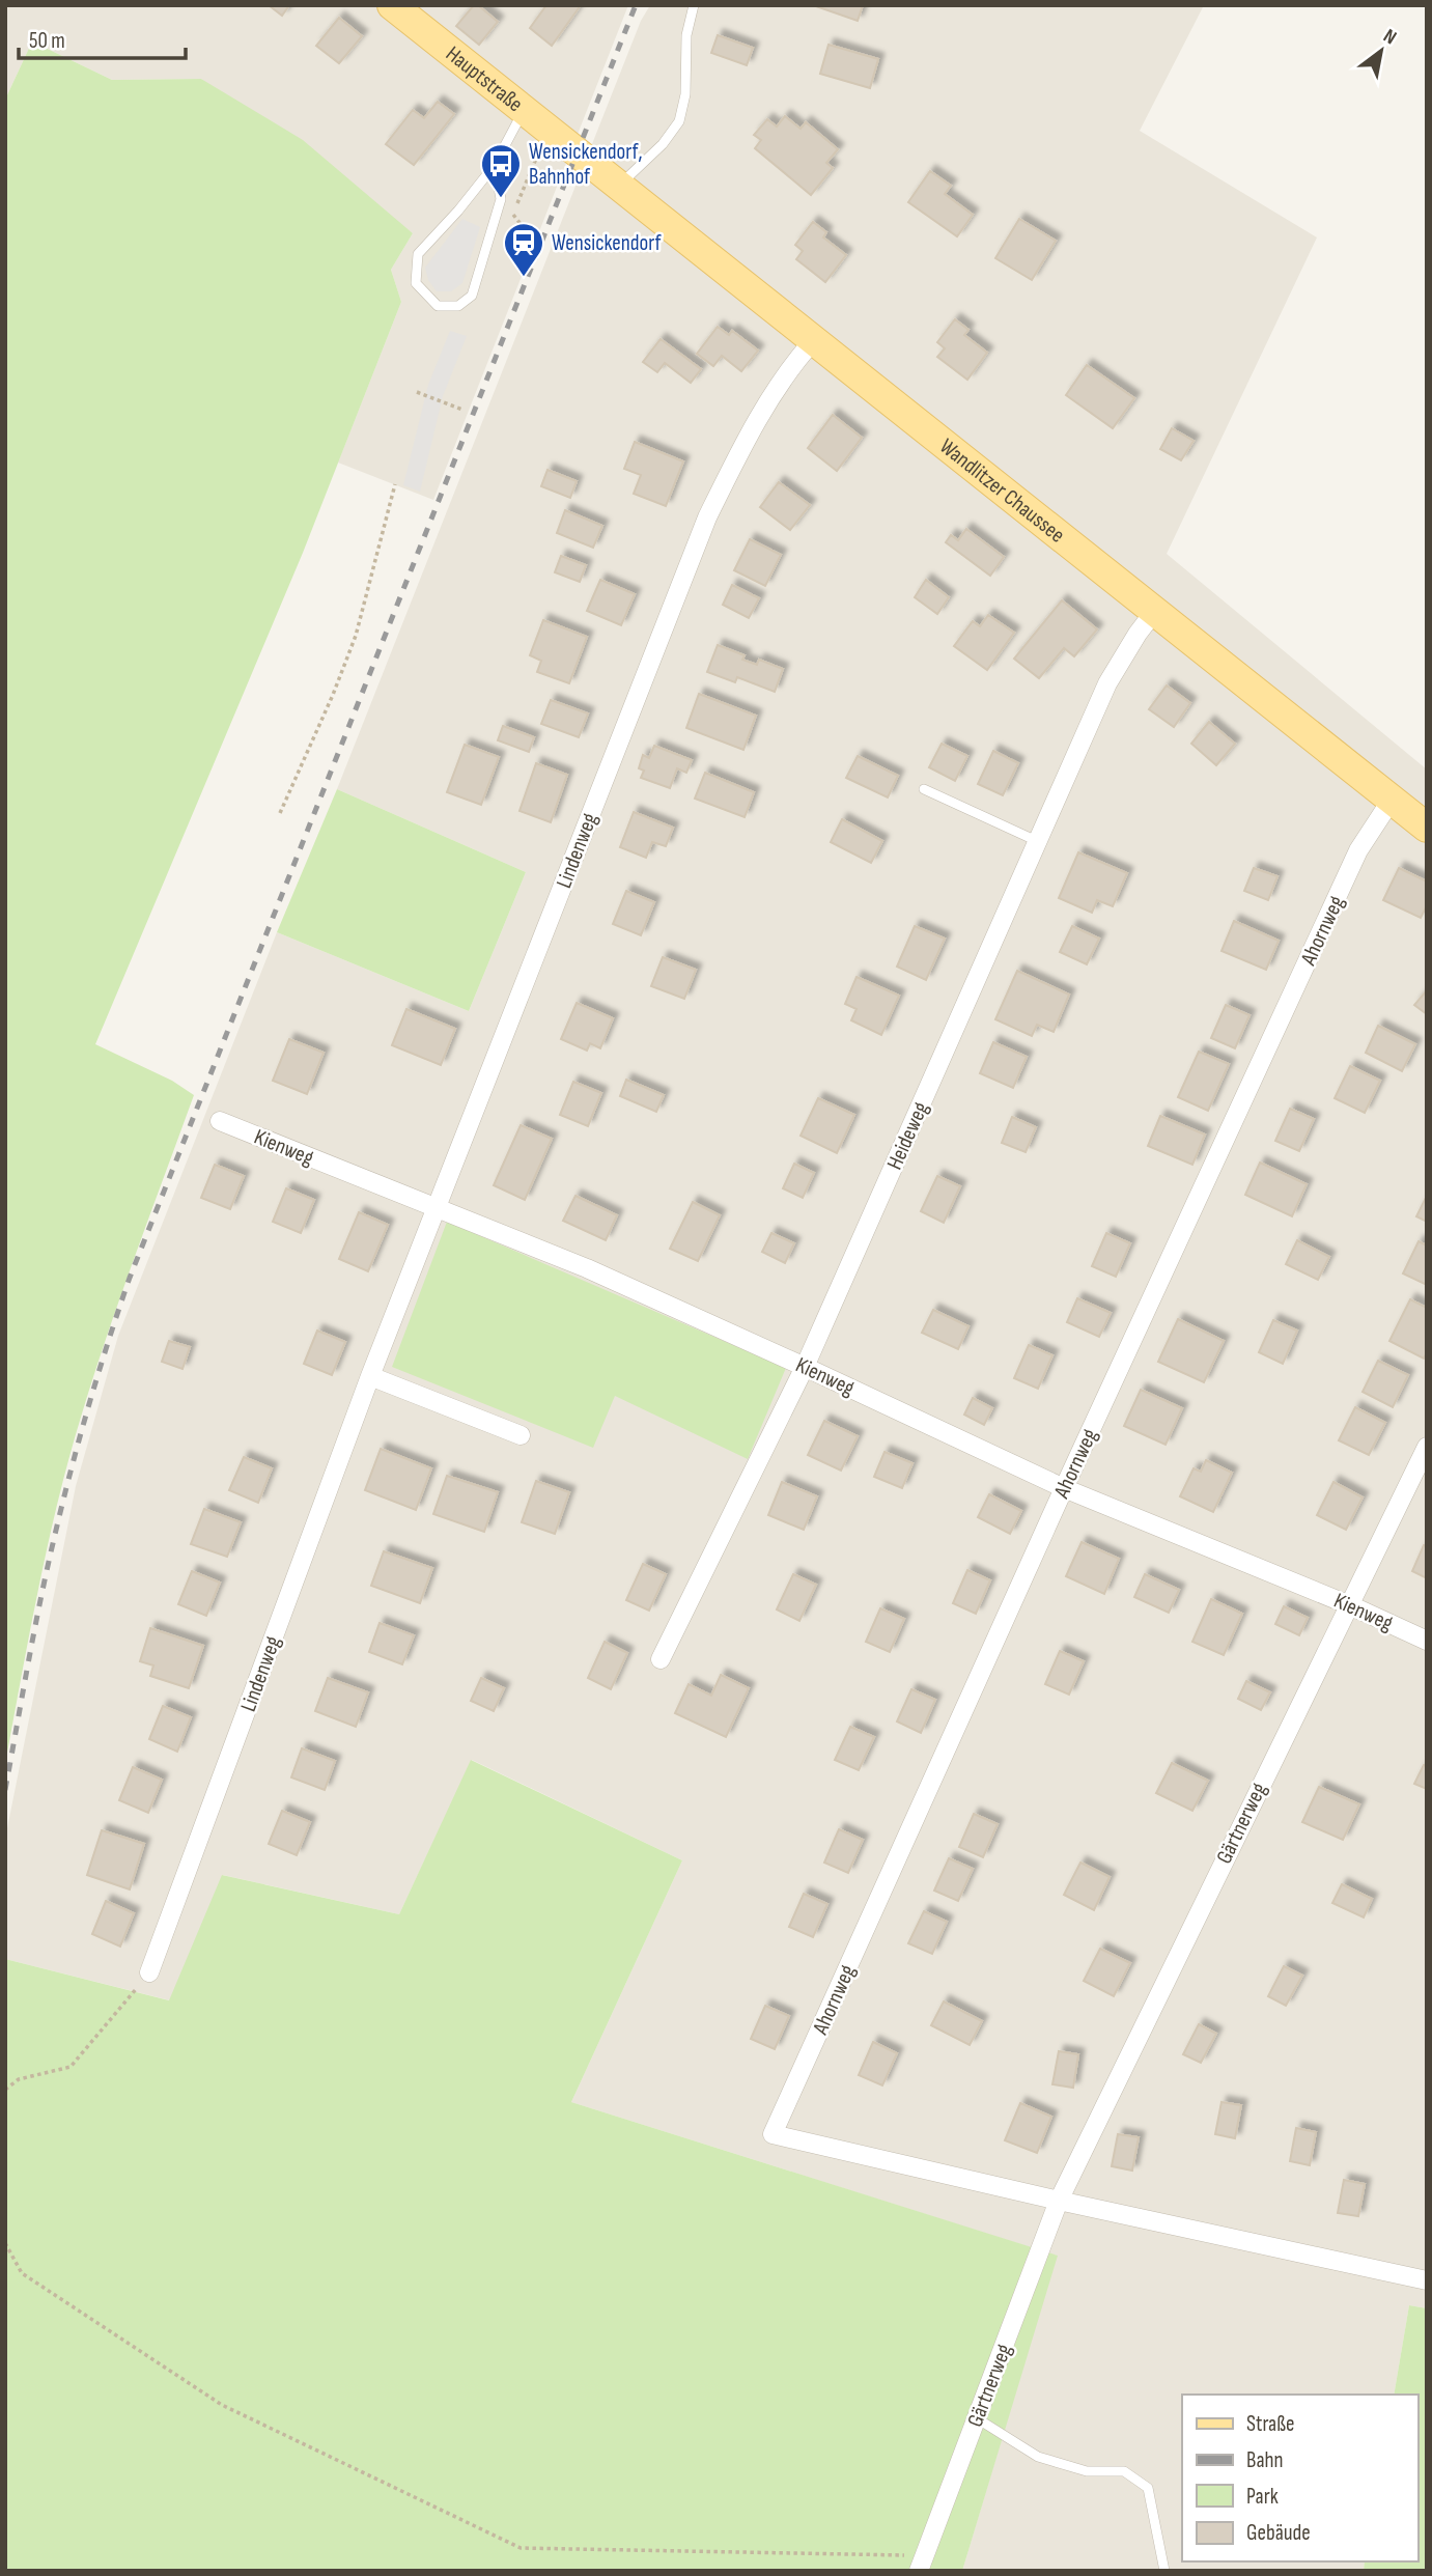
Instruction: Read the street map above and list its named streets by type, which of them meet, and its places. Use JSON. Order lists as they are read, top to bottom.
{
  "streets": {
    "main road": ["Hauptstraße", "Wandlitzer Chaussee"],
    "street": [
      "Lindenweg",
      "Ahornweg",
      "Heideweg",
      "Kienweg",
      "Gärtnerweg"
    ]
  },
  "crossings": [
    ["Hauptstraße", "Wandlitzer Chaussee"],
    ["Wandlitzer Chaussee", "Lindenweg"],
    ["Wandlitzer Chaussee", "Ahornweg"],
    ["Wandlitzer Chaussee", "Heideweg"],
    ["Lindenweg", "Kienweg"],
    ["Ahornweg", "Kienweg"],
    ["Ahornweg", "Gärtnerweg"],
    ["Heideweg", "Kienweg"],
    ["Kienweg", "Gärtnerweg"]
  ],
  "places": {
    "bus stop": ["Wensickendorf, Bahnhof"],
    "station": ["Wensickendorf"]
  },
  "legend": [
    "Straße",
    "Bahn",
    "Park",
    "Gebäude"
  ],
  "scale_bar": "50 m",
  "north": "top right"
}
